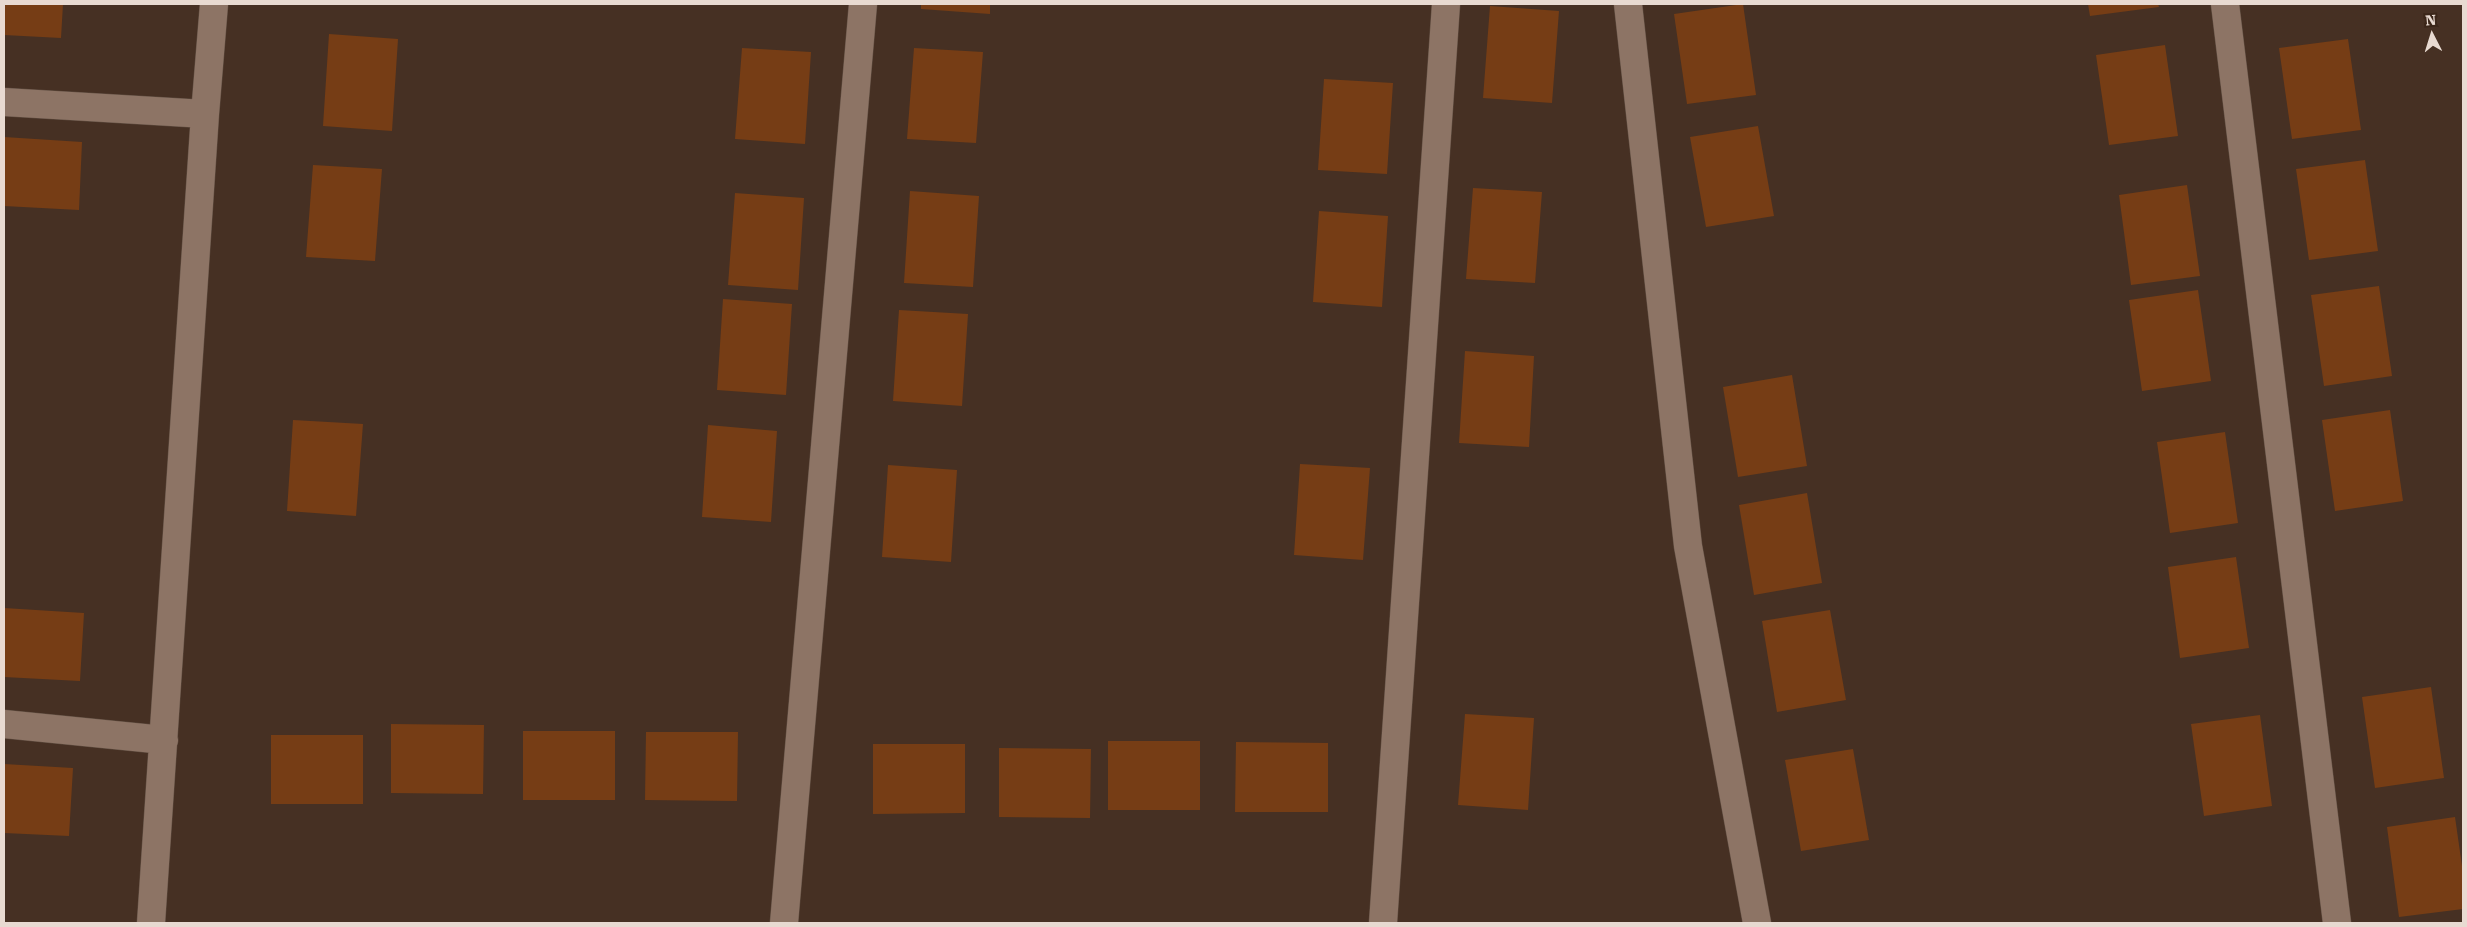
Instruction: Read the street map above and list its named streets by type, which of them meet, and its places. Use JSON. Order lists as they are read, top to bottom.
{
  "north": "top"
}
